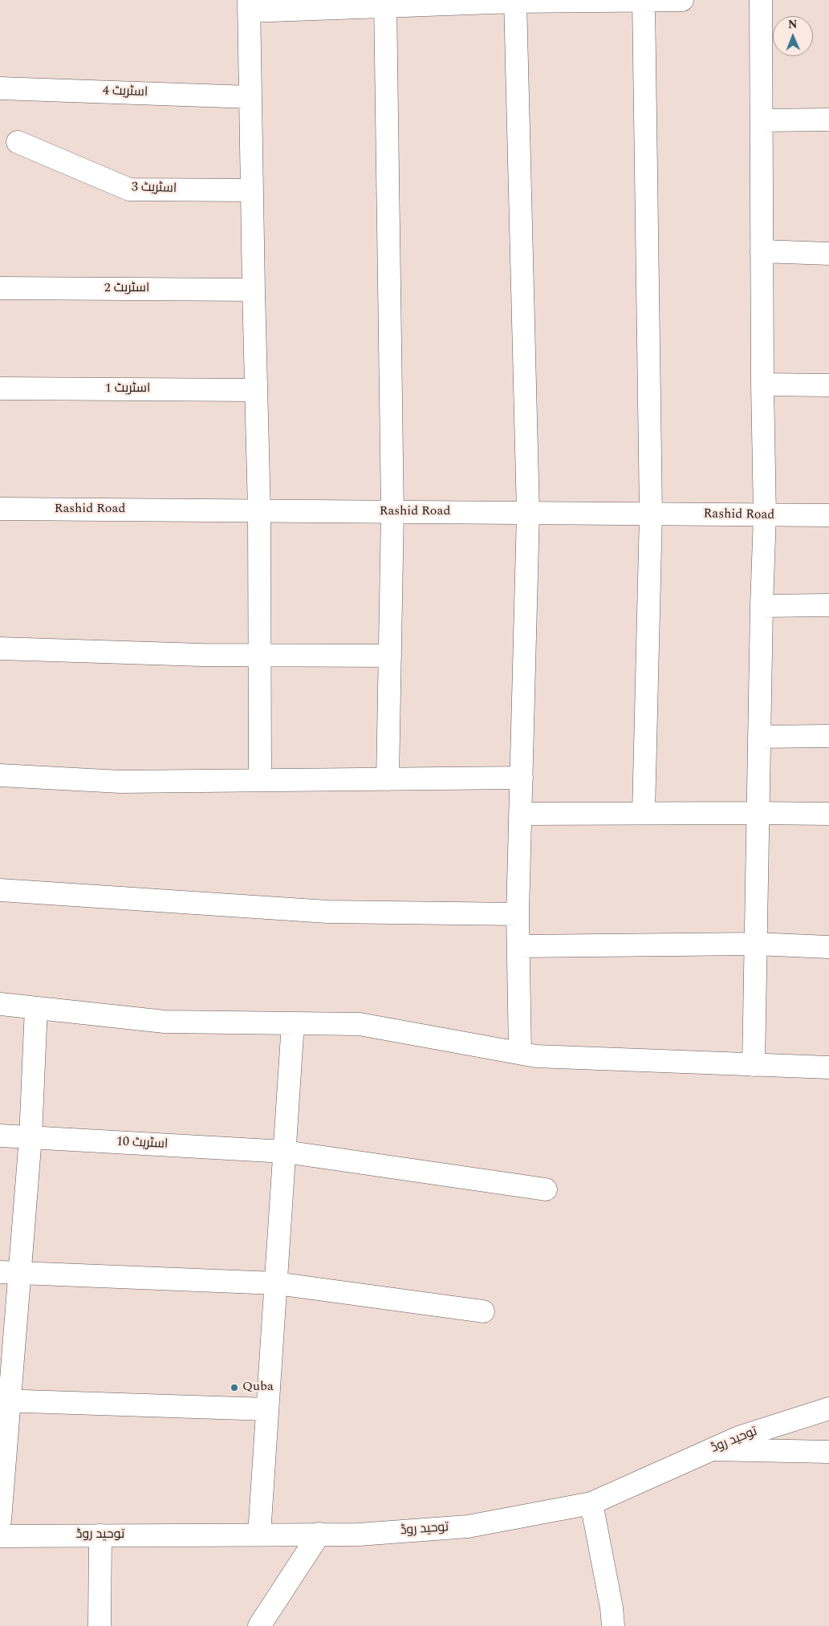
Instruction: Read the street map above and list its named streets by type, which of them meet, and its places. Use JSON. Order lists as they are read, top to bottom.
{
  "streets": {
    "street": [
      "اسٹریٹ 4",
      "اسٹریٹ 3",
      "اسٹریٹ 2",
      "اسٹریٹ 1",
      "Rashid Road",
      "اسٹریٹ 10",
      "توحید روڈ"
    ]
  },
  "places": ["Quba"],
  "north": "top"
}
